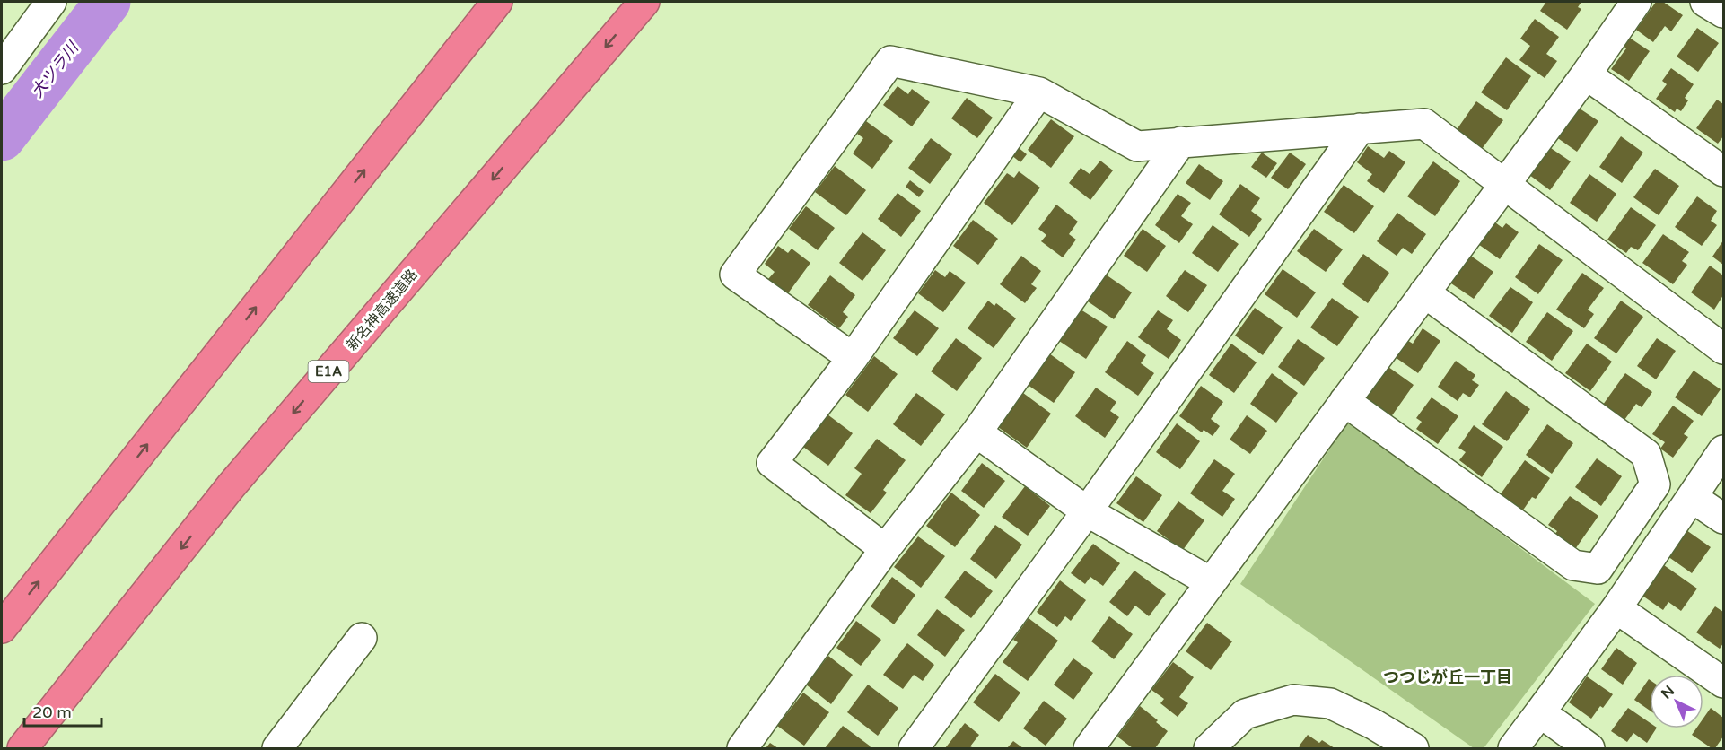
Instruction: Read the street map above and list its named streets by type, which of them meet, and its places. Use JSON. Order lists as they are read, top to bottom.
{
  "streets": {
    "highway": ["新名神高速道路", "E1A"]
  },
  "districts": ["つつじが丘一丁目"],
  "water": ["大ツラ川"],
  "scale_bar": "20 m",
  "north": "top left"
}
